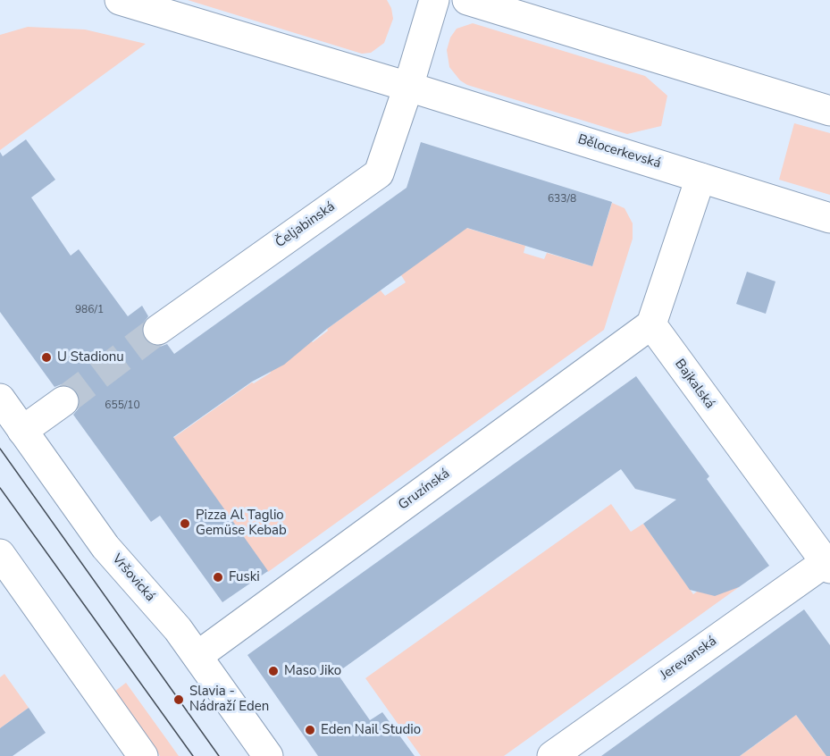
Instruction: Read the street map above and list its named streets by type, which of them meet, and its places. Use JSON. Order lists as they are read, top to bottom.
{
  "streets": {
    "street": [
      "Bělocerkevská",
      "Čeljabinská",
      "Bajkalská",
      "Gruzínská",
      "Vršovická",
      "Jerevanská"
    ]
  },
  "crossings": [
    ["Bělocerkevská", "Čeljabinská"],
    ["Bajkalská", "Gruzínská"],
    ["Bajkalská", "Jerevanská"],
    ["Gruzínská", "Vršovická"]
  ],
  "places": [
    "U Stadionu",
    "Pizza Al Taglio Gemüse Kebab",
    "Fuski",
    "Maso Jiko",
    "Slavia - Nádraží Eden",
    "Eden Nail Studio"
  ],
  "house_numbers": ["633/8", "986/1", "655/10"]
}
